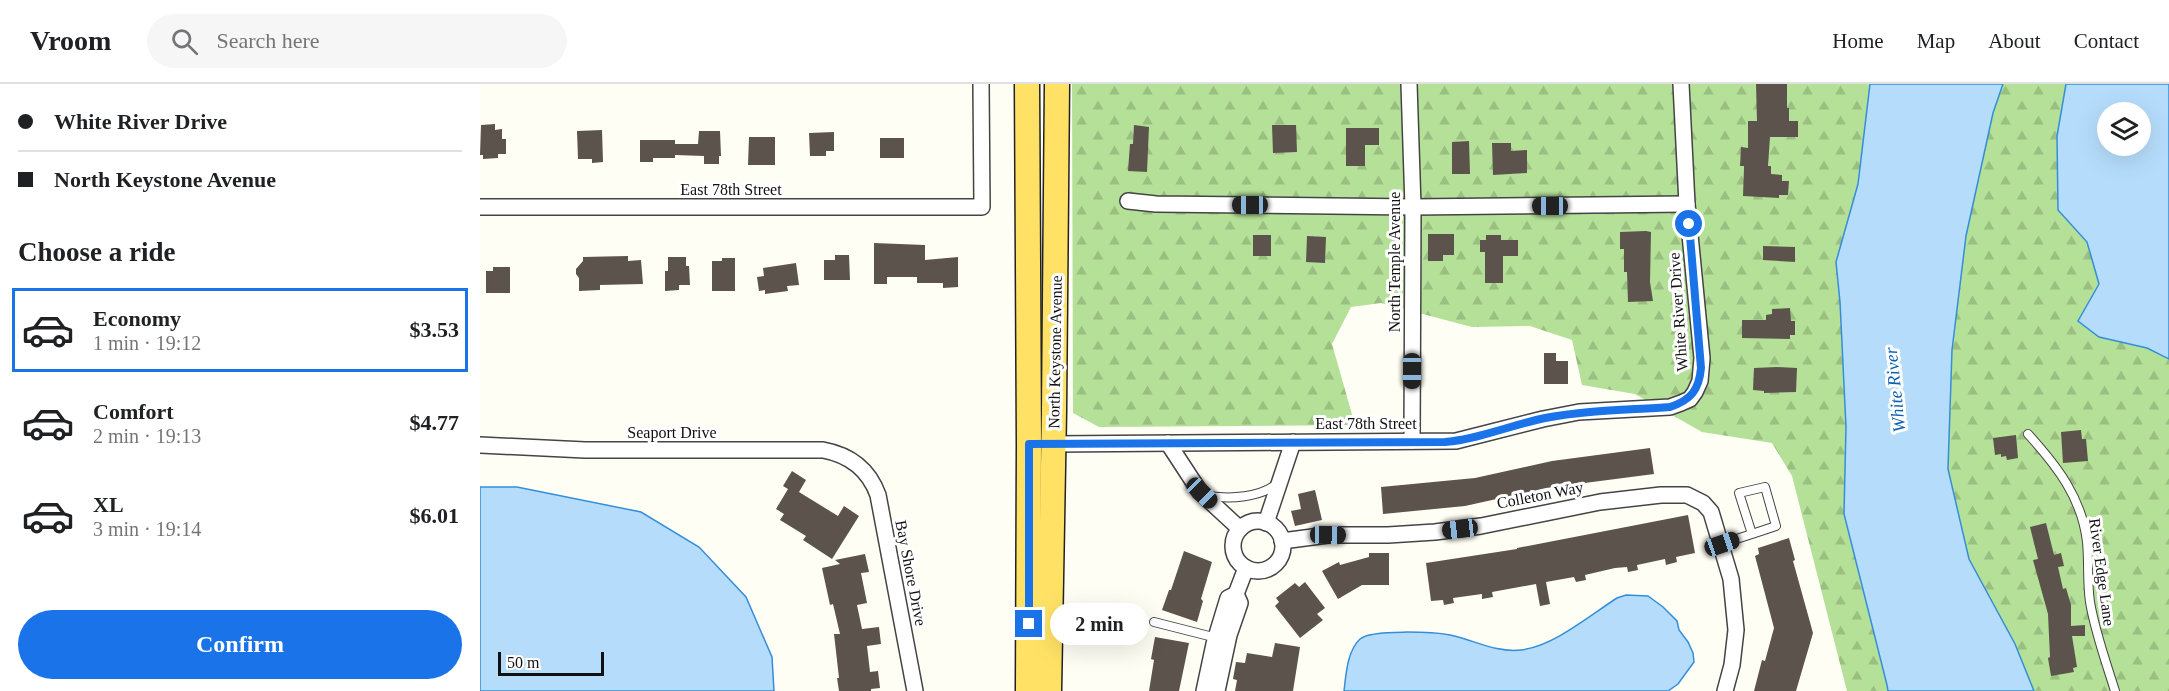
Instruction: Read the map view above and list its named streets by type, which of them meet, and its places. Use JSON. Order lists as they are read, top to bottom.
{
  "streets": {
    "main road": ["North Keystone Avenue"],
    "street": [
      "East 78th Street",
      "North Temple Avenue",
      "White River Drive",
      "Seaport Drive",
      "Colleton Way",
      "Bay Shore Drive"
    ],
    "lane": ["River Edge Lane"]
  },
  "crossings": [
    ["East 78th Street", "North Temple Avenue"],
    ["East 78th Street", "White River Drive"],
    ["East 78th Street", "North Keystone Avenue"],
    ["Seaport Drive", "Bay Shore Drive"]
  ],
  "water": ["White River"],
  "scale_bar": "50 m",
  "page": {
    "header": "Vroom",
    "search": "Search here",
    "nav": [
      "Home",
      "Map",
      "About",
      "Contact"
    ],
    "banner": ["White River Drive", "North Keystone Avenue"],
    "heading": "Choose a ride",
    "list": [
      {
        "name": "Economy",
        "note": "1 min · 19:12",
        "value": "$3.53"
      },
      {
        "name": "Comfort",
        "note": "2 min · 19:13",
        "value": "$4.77"
      },
      {
        "name": "XL",
        "note": "3 min · 19:14",
        "value": "$6.01"
      }
    ],
    "buttons": "Confirm",
    "bubble": "2 min",
    "scale": "50 m"
  }
}
